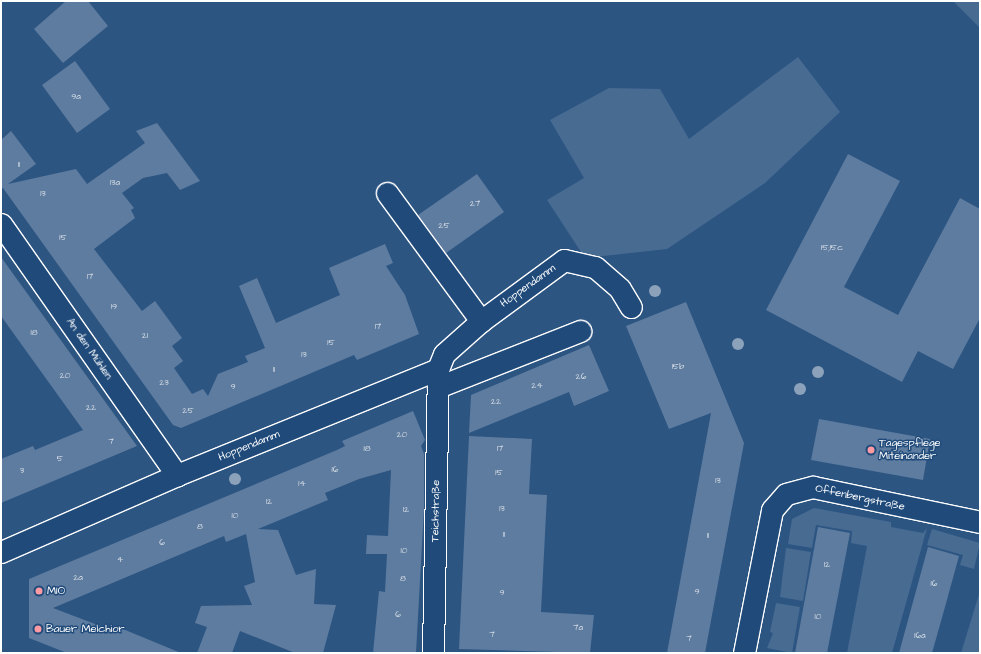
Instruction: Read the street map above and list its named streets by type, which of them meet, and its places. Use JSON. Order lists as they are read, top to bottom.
{
  "streets": {
    "street": [
      "Hoppendamm",
      "An den Mühlen",
      "Offenbergstraße",
      "Teichstraße"
    ]
  },
  "crossings": [
    ["Hoppendamm", "An den Mühlen"],
    ["Hoppendamm", "Teichstraße"]
  ],
  "places": ["Tagespflege Miteinander", "MIO", "Bauer Melchior"],
  "house_numbers": [
    "9a",
    "11",
    "13a",
    "13",
    "27",
    "25",
    "15",
    "15;15c",
    "17",
    "19",
    "17",
    "18",
    "21",
    "15",
    "13",
    "15b",
    "11",
    "20",
    "26",
    "23",
    "24",
    "9",
    "22",
    "22",
    "25",
    "20",
    "7",
    "18",
    "17",
    "5",
    "16",
    "3",
    "15",
    "13",
    "14",
    "12",
    "13",
    "12",
    "10",
    "8",
    "11",
    "11",
    "6",
    "10",
    "4",
    "12",
    "2a",
    "8",
    "16",
    "9",
    "9",
    "6",
    "10",
    "7a",
    "7",
    "16a",
    "7"
  ]
}
